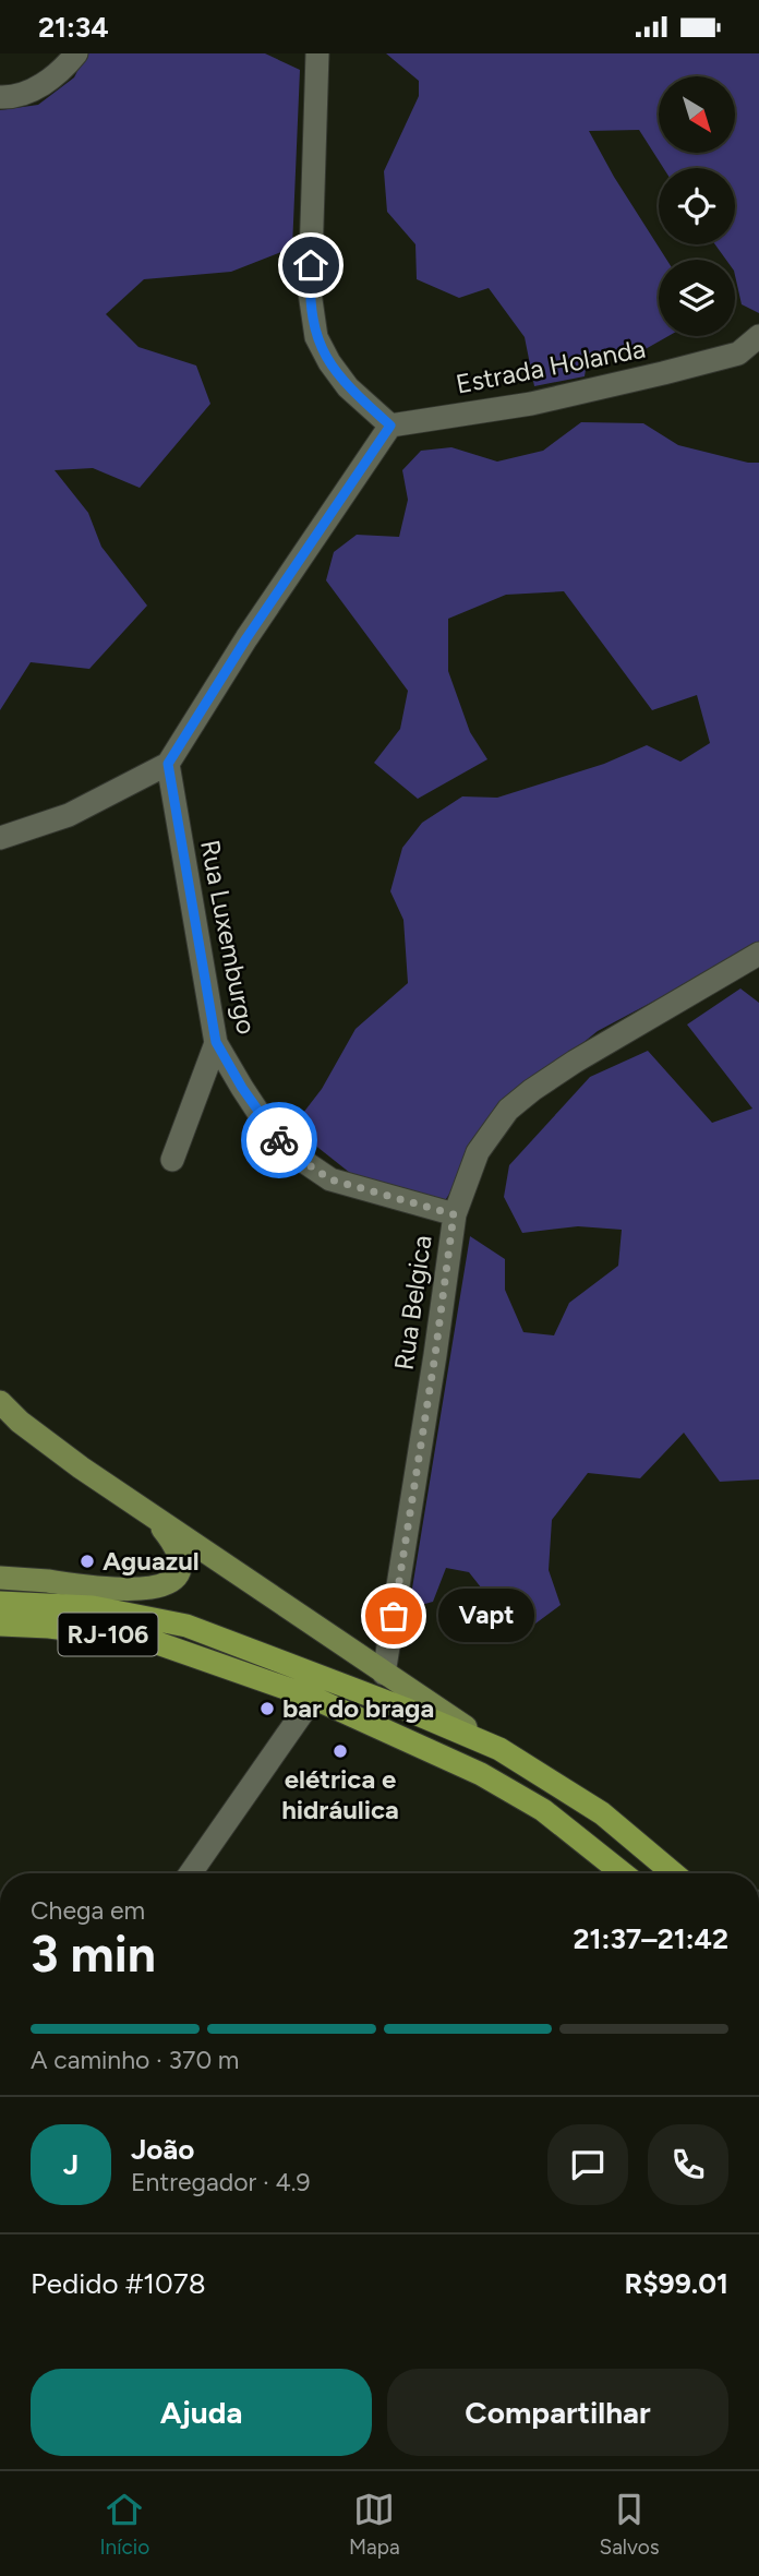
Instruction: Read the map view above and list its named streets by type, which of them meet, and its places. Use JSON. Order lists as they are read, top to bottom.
{
  "streets": {
    "highway": ["RJ-106"],
    "street": ["Estrada Holanda", "Rua Luxemburgo", "Rua Belgica"]
  },
  "crossings": [
    ["Rua Luxemburgo", "Rua Belgica"]
  ],
  "places": [
    "Aguazul",
    "Vapt",
    "bar do braga",
    "elétrica e hidráulica"
  ],
  "north": "bottom right",
  "page": {
    "status": "21:34",
    "bubble": "Vapt",
    "heading": ["3 min", "Chega em", "21:37–21:42"],
    "panel": [
      "João",
      "Entregador · 4.9",
      "Pedido #1078",
      "R$99.01"
    ],
    "bar": "A caminho · 370 m",
    "round": "J",
    "buttons": ["Ajuda", "Compartilhar"],
    "tabs": ["Início", "Mapa", "Salvos"]
  }
}
